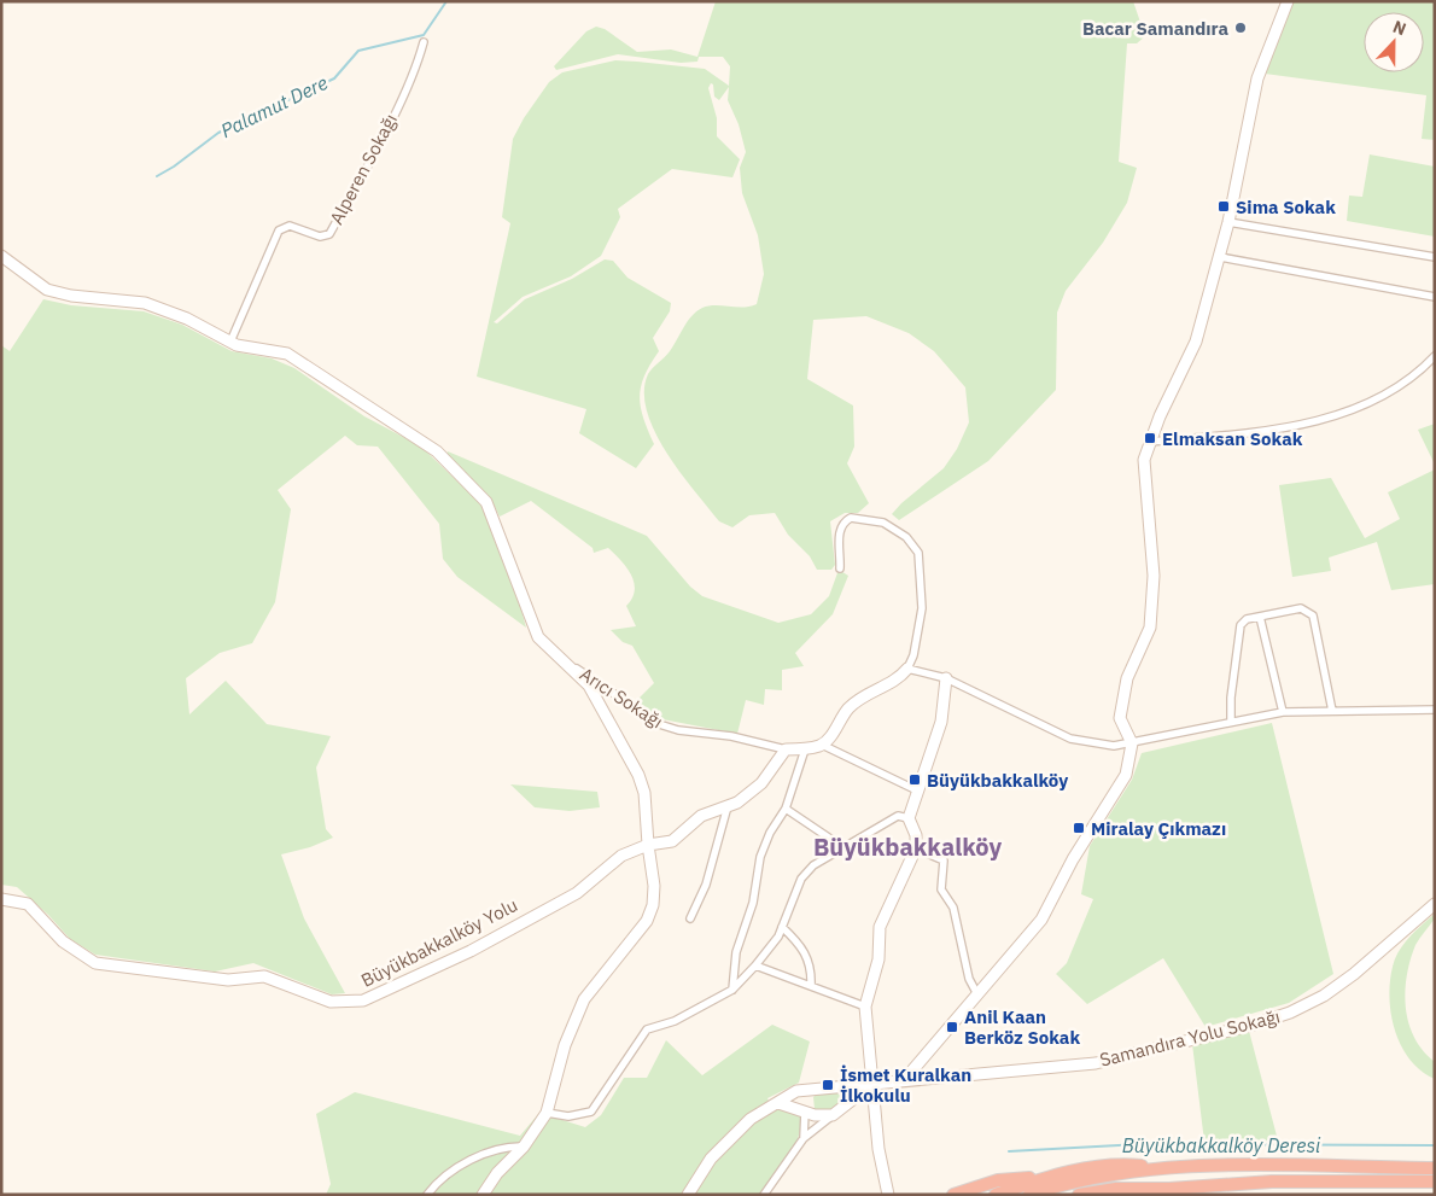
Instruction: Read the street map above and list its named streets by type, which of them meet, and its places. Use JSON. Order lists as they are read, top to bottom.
{
  "streets": {
    "main road": ["Büyükbakkalköy Yolu", "Samandıra Yolu Sokağı"],
    "street": ["Alperen Sokağı", "Arıcı Sokağı"]
  },
  "crossings": [
    ["Arıcı Sokağı", "Büyükbakkalköy Yolu"]
  ],
  "districts": ["Büyükbakkalköy"],
  "water": ["Palamut Dere", "Büyükbakkalköy Deresi"],
  "places": {
    "other": ["Bacar Samandıra"],
    "transit": [
      "Sima Sokak",
      "Elmaksan Sokak",
      "Büyükbakkalköy",
      "Miralay Çıkmazı",
      "Anil Kaan Berköz Sokak",
      "İsmet Kuralkan İlkokulu"
    ]
  },
  "north": "top"
}
